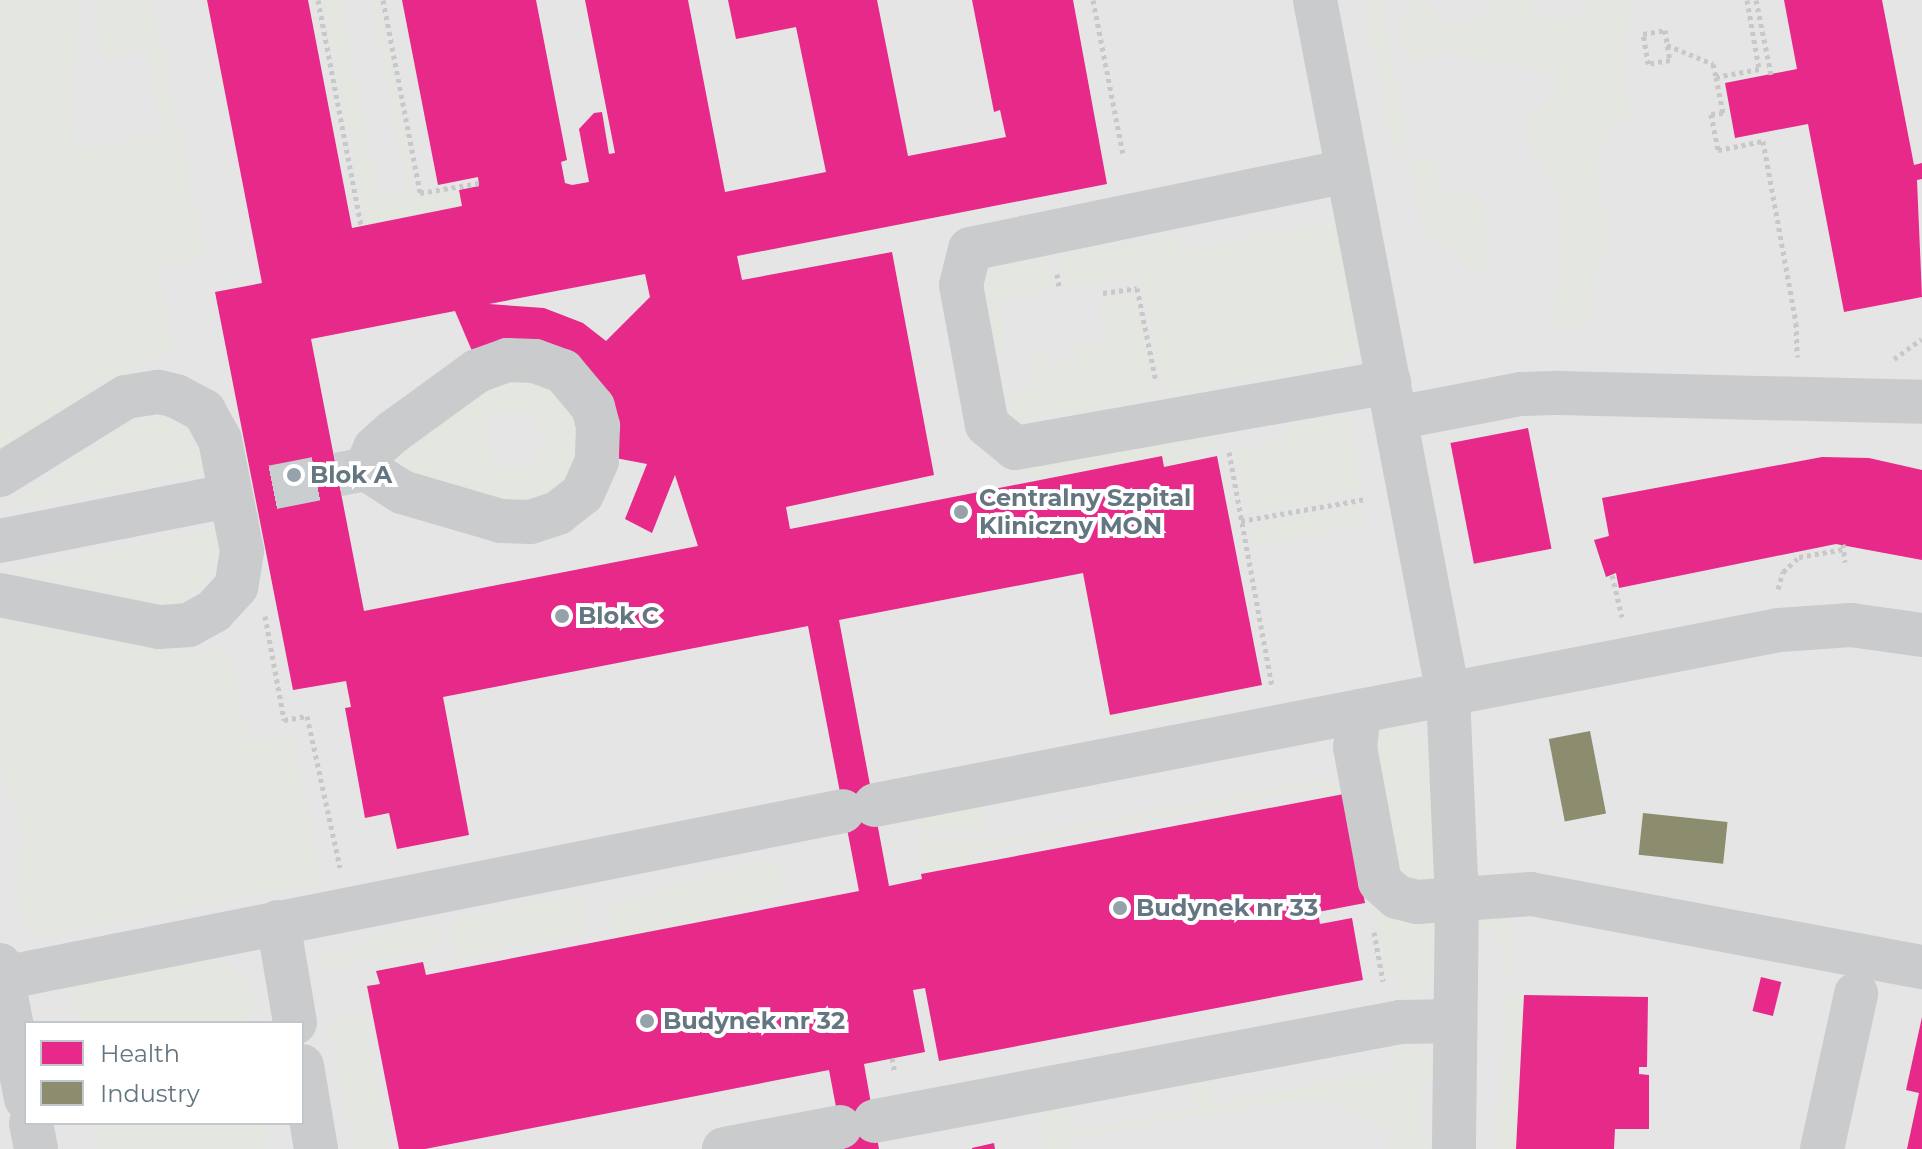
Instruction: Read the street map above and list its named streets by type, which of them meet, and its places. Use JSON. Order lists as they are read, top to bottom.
{
  "places": [
    "Blok A",
    "Centralny Szpital Kliniczny MON",
    "Blok C",
    "Budynek nr 33",
    "Budynek nr 32"
  ],
  "legend": ["Health", "Industry"]
}
